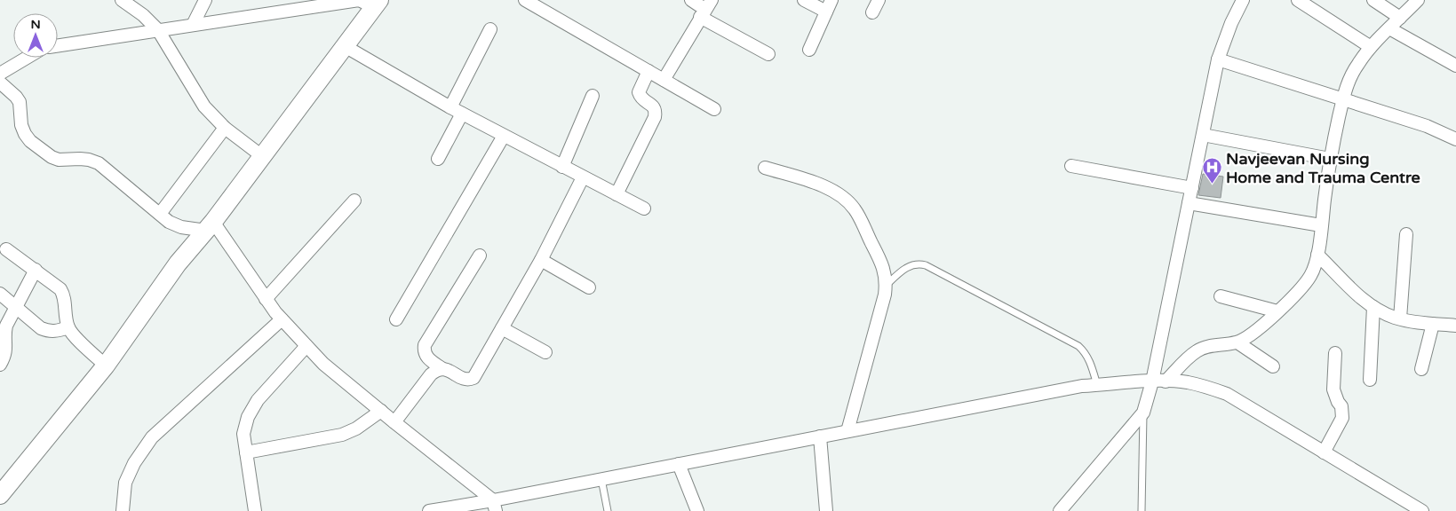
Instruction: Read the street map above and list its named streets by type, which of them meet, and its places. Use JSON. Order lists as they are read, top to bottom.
{
  "places": {
    "hospital": ["Navjeevan Nursing Home and Trauma Centre"]
  },
  "north": "top"
}
